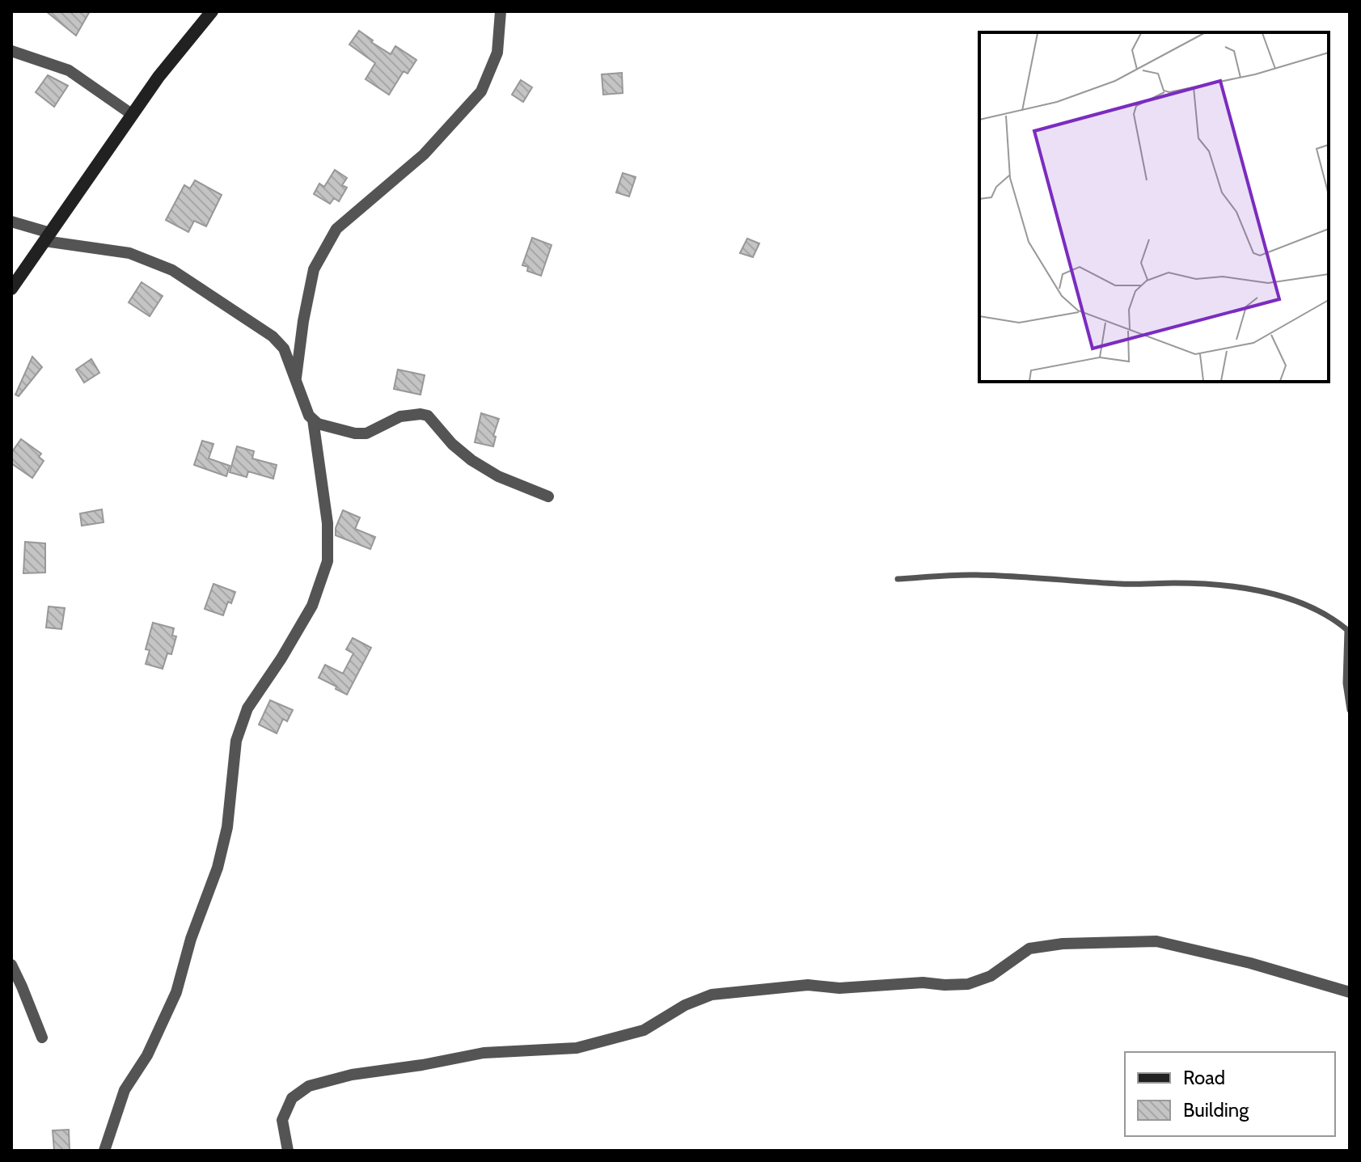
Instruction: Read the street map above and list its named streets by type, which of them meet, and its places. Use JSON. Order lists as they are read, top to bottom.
{
  "legend": ["Road", "Building"]
}
